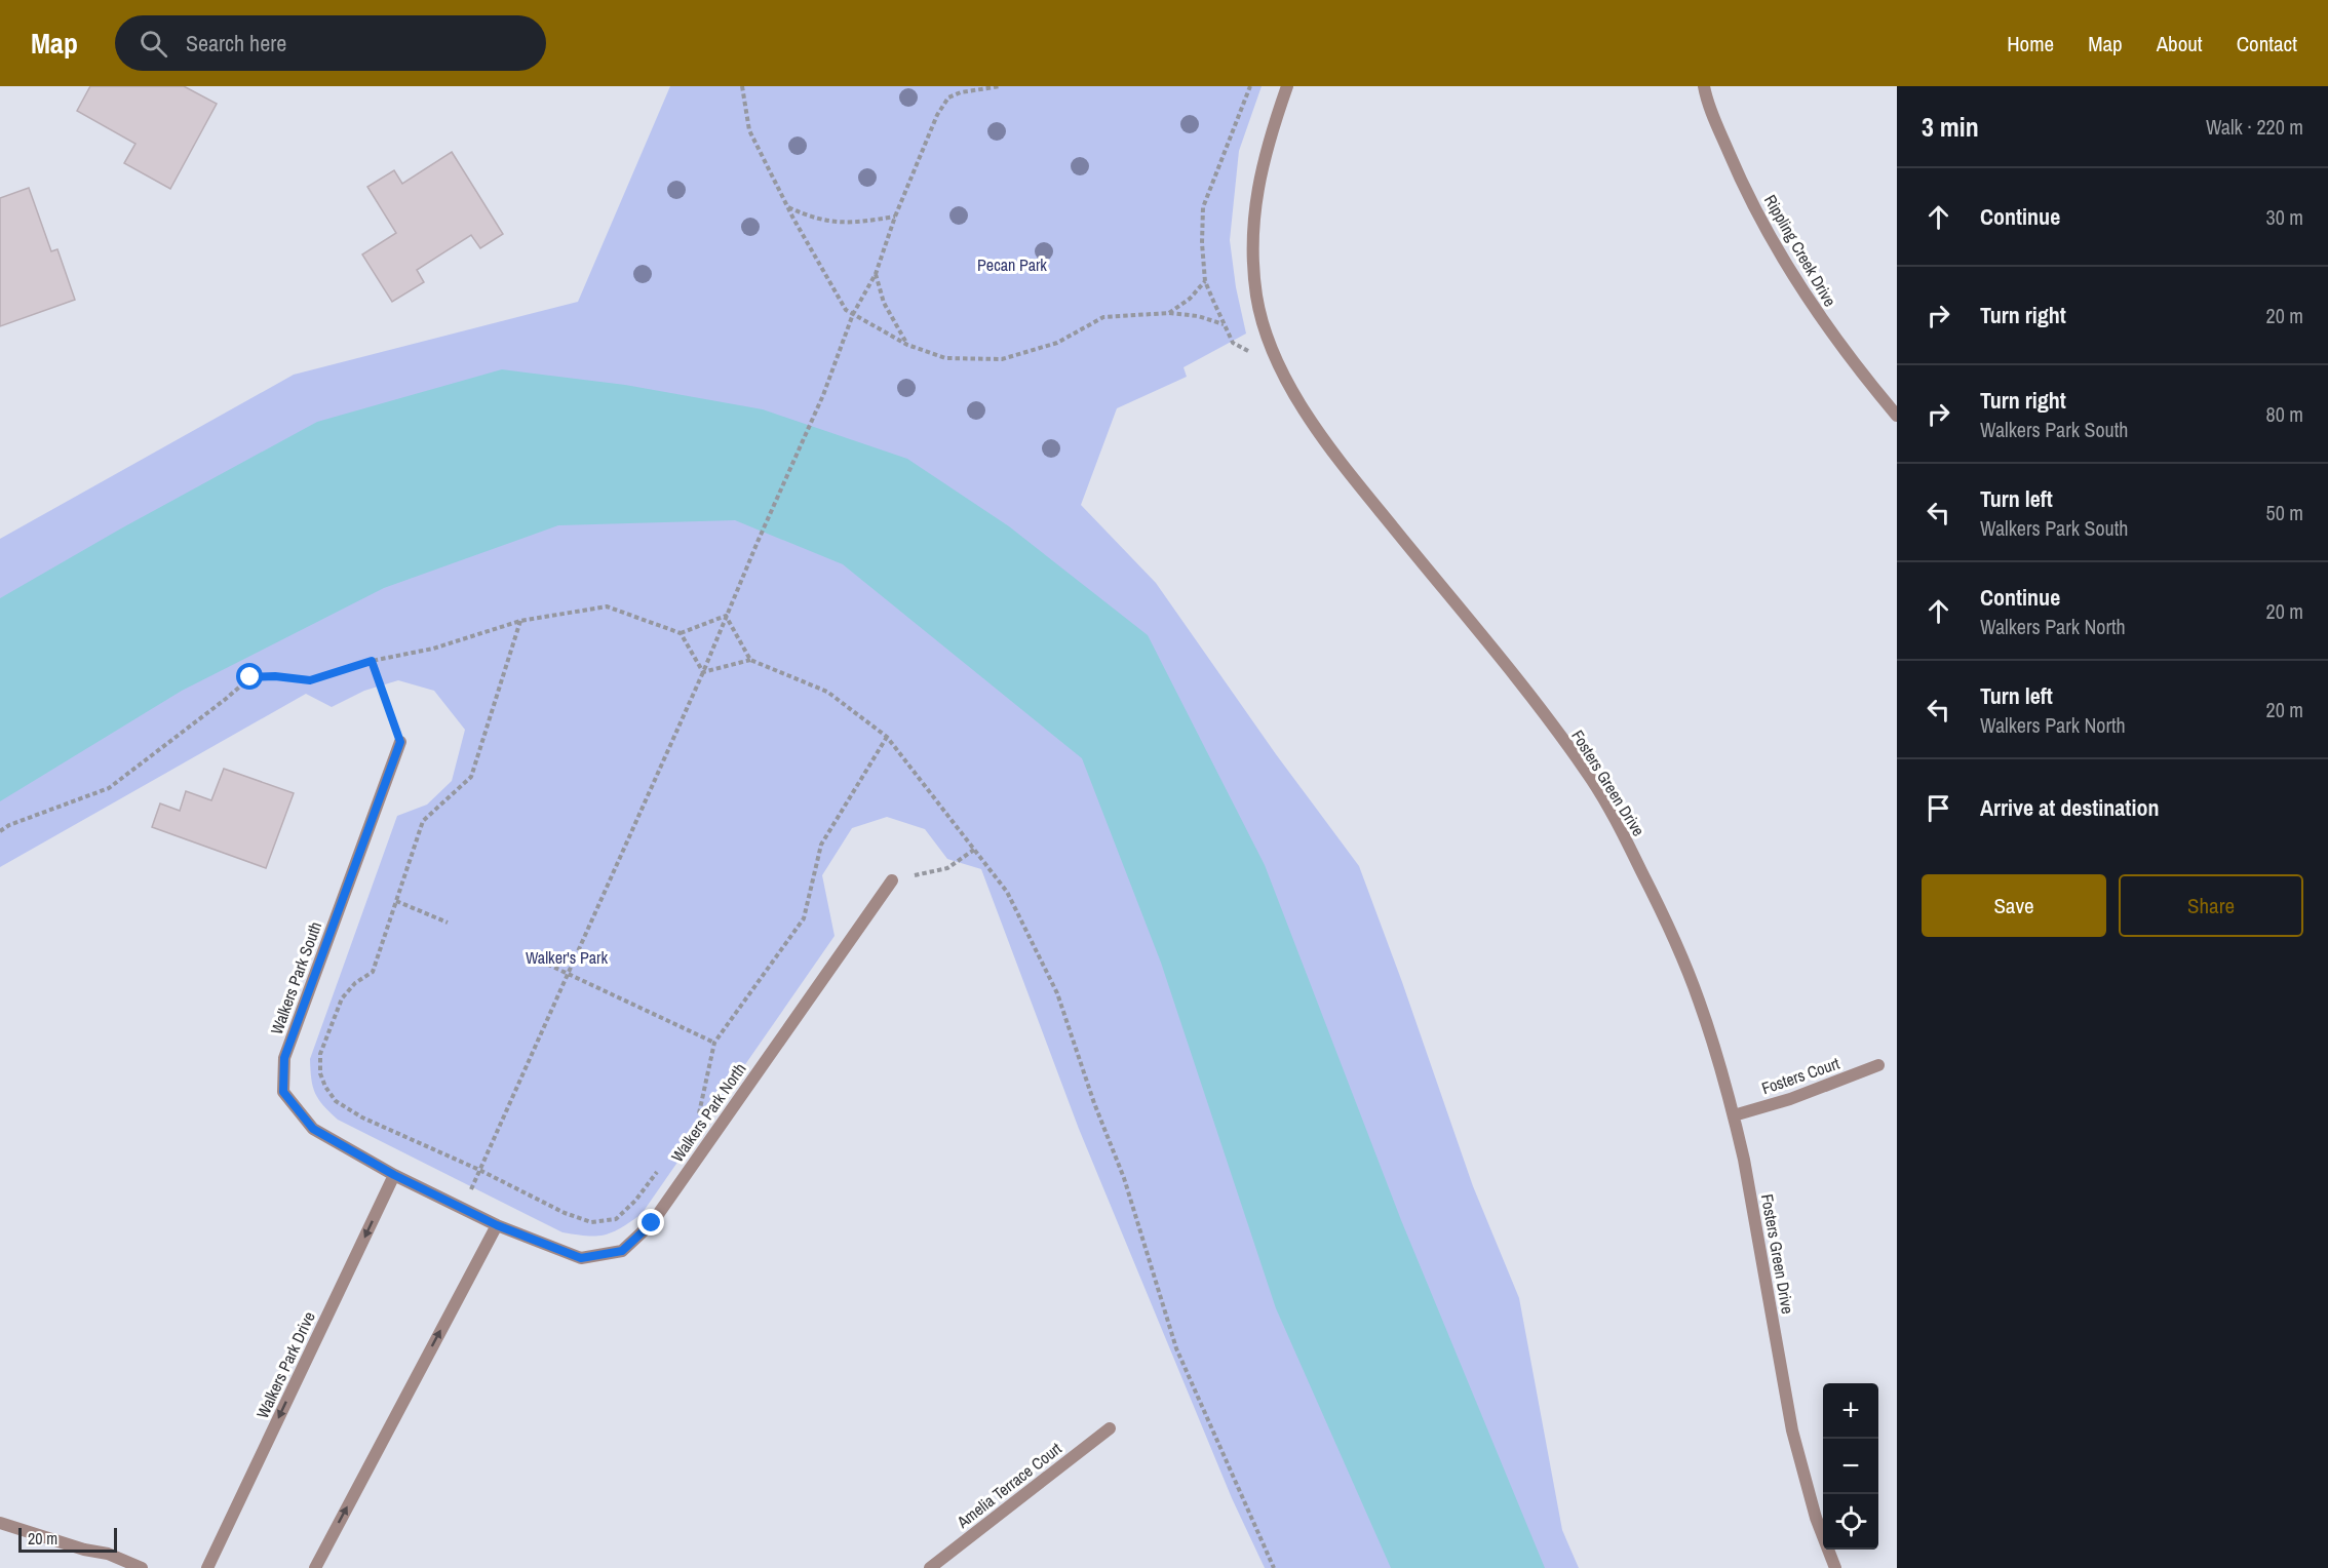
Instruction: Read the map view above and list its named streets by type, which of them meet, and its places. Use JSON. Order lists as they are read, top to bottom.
{
  "streets": {
    "street": [
      "Rippling Creek Drive",
      "Fosters Green Drive",
      "Walkers Park South",
      "Fosters Court",
      "Walkers Park North",
      "Walkers Park Drive",
      "Amelia Terrace Court"
    ]
  },
  "crossings": [
    ["Fosters Green Drive", "Fosters Court"],
    ["Walkers Park South", "Walkers Park North"],
    ["Walkers Park South", "Walkers Park Drive"]
  ],
  "parks": ["Pecan Park", "Walker's Park"],
  "scale_bar": "20 m",
  "page": {
    "header": "Map",
    "search": "Search here",
    "nav": [
      "Home",
      "Map",
      "About",
      "Contact"
    ],
    "heading": ["3 min", "Walk · 220 m"],
    "list": [
      ["Continue", "30 m"],
      ["Turn right", "20 m"],
      ["Turn right", "Walkers Park South", "80 m"],
      ["Turn left", "Walkers Park South", "50 m"],
      ["Continue", "Walkers Park North", "20 m"],
      ["Turn left", "Walkers Park North", "20 m"],
      "Arrive at destination"
    ],
    "buttons": ["Save", "Share"],
    "map_buttons": ["+", "−"],
    "scale": "20 m"
  }
}
